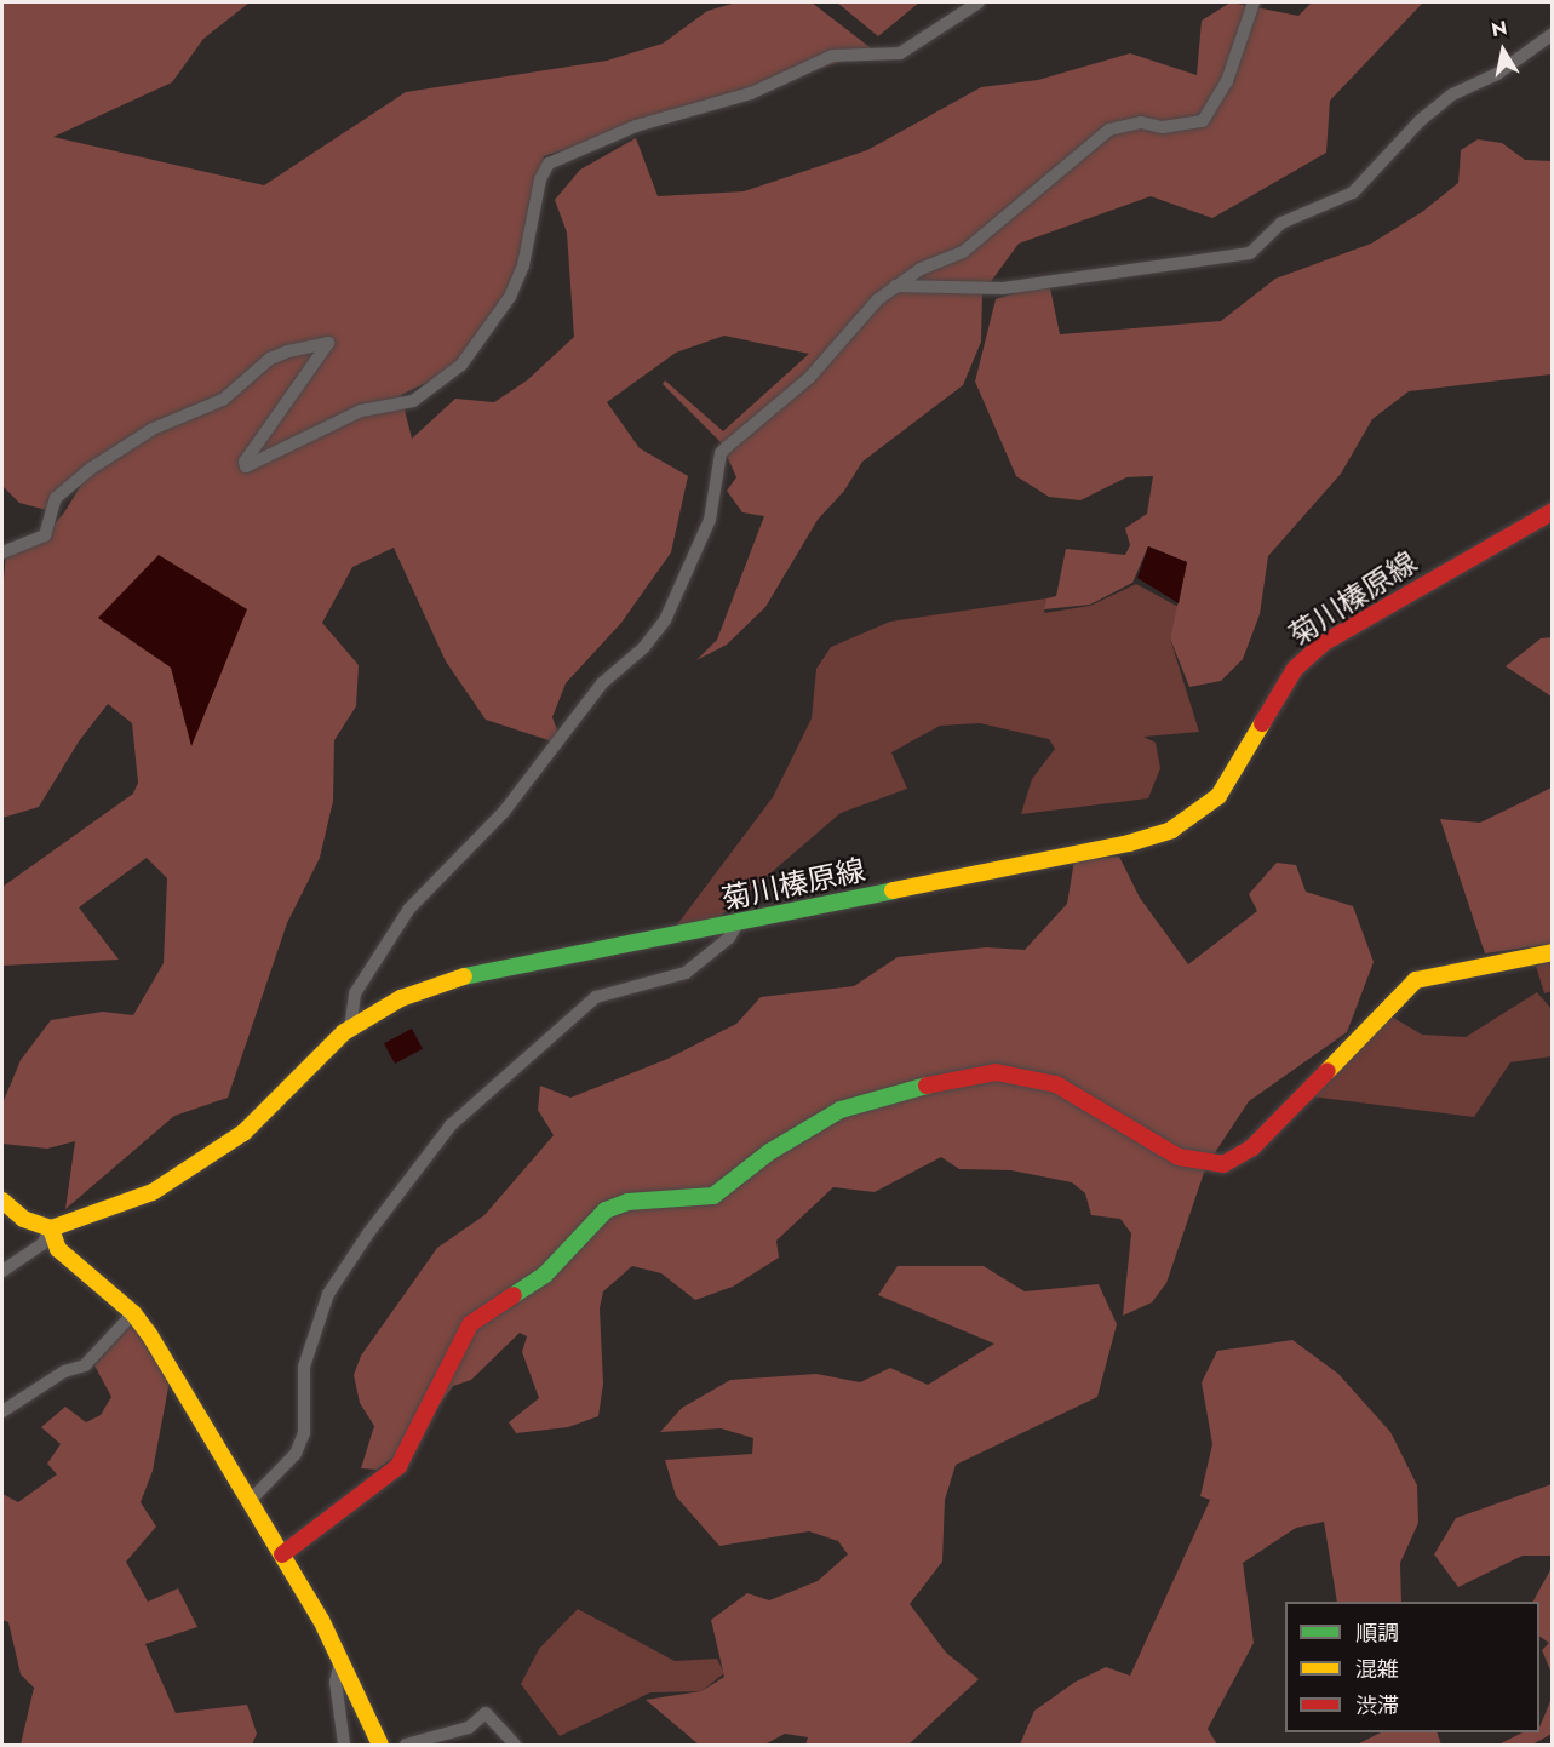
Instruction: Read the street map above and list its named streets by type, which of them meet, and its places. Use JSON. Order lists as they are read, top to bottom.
{
  "streets": {
    "street": ["菊川榛原線"]
  },
  "legend": ["順調", "混雑", "渋滞"],
  "north": "top"
}
